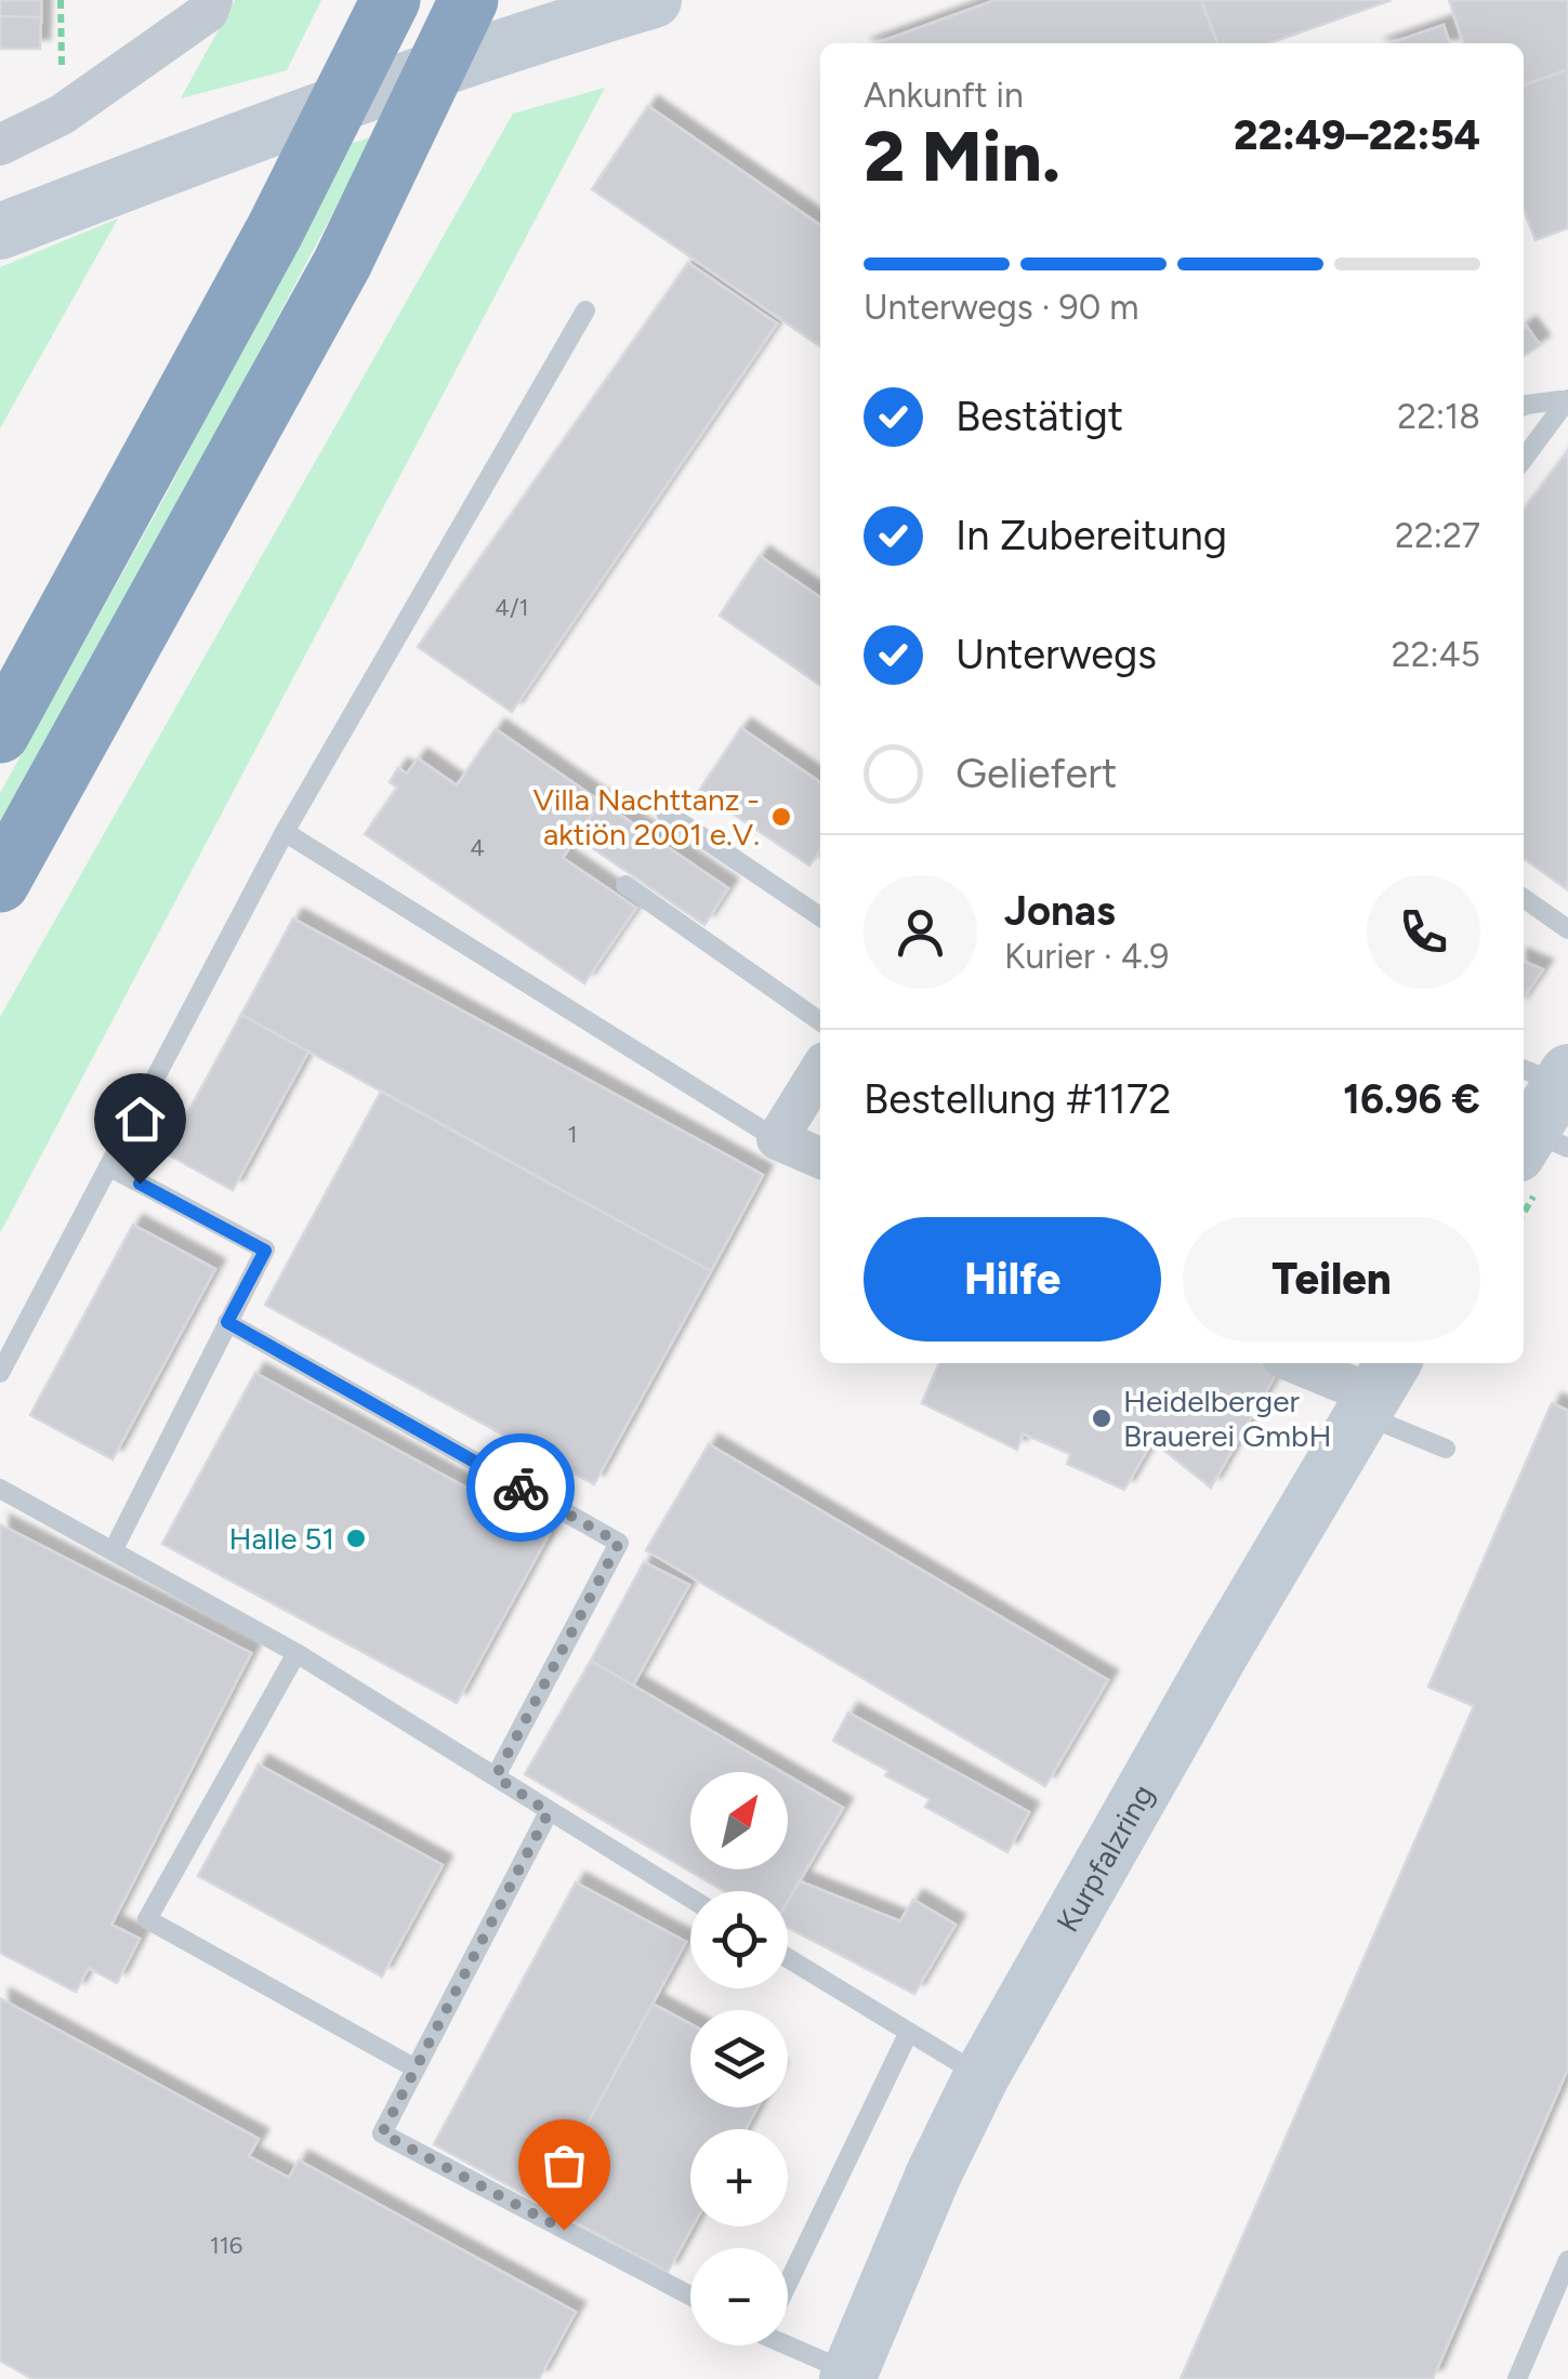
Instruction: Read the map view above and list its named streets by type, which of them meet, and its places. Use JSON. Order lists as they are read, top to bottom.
{
  "streets": {
    "main road": ["Kurpfalzring"]
  },
  "places": ["Villa Nachttanz - aktiön 2001 e.V.", "Heidelberger Brauerei GmbH", "Halle 51"],
  "house_numbers": [
    "4/1",
    "4",
    "1",
    "116"
  ],
  "north": "top right",
  "page": {
    "heading": ["2 Min.", "Ankunft in", "22:49–22:54"],
    "panel": [
      "Jonas",
      "Kurier · 4.9",
      "Bestellung #1172",
      "16.96 €"
    ],
    "bar": "Unterwegs · 90 m",
    "list": [
      ["Bestätigt", "22:18"],
      ["In Zubereitung", "22:27"],
      ["Unterwegs", "22:45"],
      "Geliefert"
    ],
    "buttons": ["Hilfe", "Teilen"],
    "map_buttons": ["+", "−"]
  }
}
